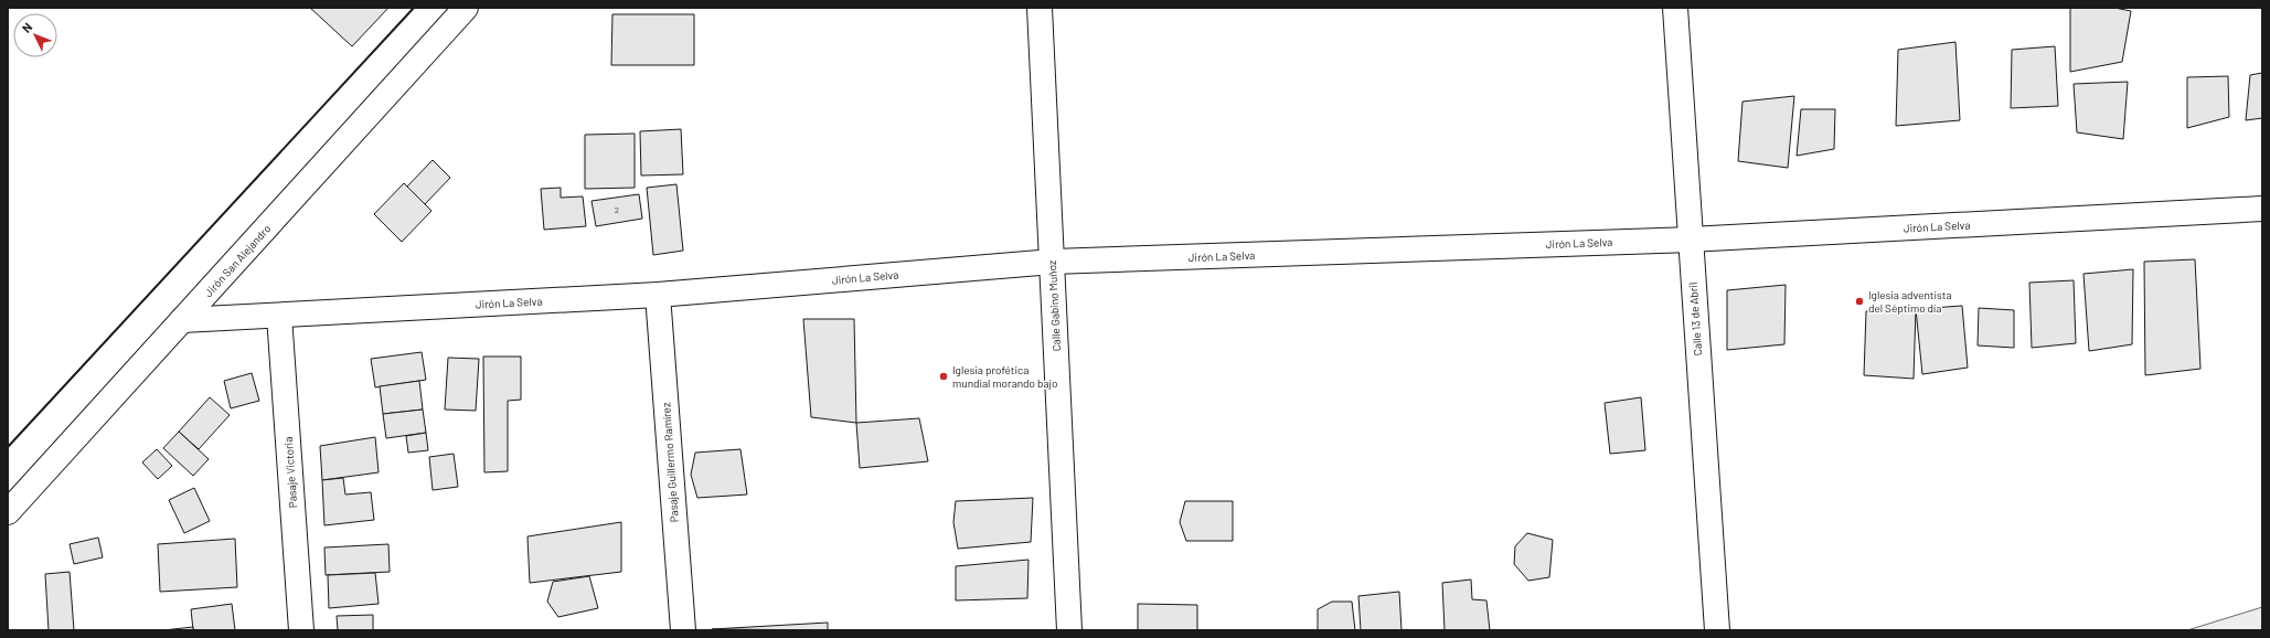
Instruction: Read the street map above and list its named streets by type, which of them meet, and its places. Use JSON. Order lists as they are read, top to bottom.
{
  "streets": {
    "street": [
      "Jirón La Selva",
      "Jirón San Alejandro",
      "Calle Gabino Muñoz",
      "Calle 13 de Abril",
      "Pasaje Guillermo Ramírez",
      "Pasaje Victoria"
    ]
  },
  "crossings": [
    ["Jirón La Selva", "Jirón San Alejandro"],
    ["Jirón La Selva", "Calle Gabino Muñoz"],
    ["Jirón La Selva", "Calle 13 de Abril"],
    ["Jirón La Selva", "Pasaje Guillermo Ramírez"],
    ["Jirón La Selva", "Pasaje Victoria"]
  ],
  "places": ["Iglesia adventista del Séptimo día", "Iglesia profética mundial morando bajo"],
  "house_numbers": ["2"],
  "north": "top left"
}
